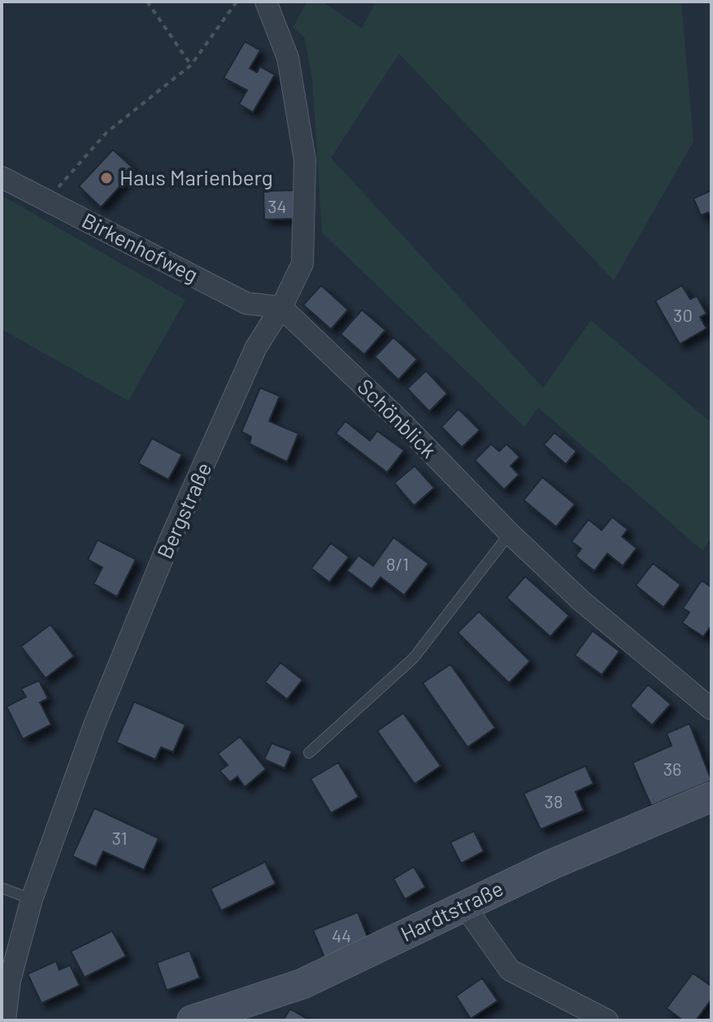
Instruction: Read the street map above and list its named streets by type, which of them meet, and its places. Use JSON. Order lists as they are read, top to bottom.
{
  "streets": {
    "main road": ["Hardtstraße"],
    "street": ["Birkenhofweg", "Schönblick", "Bergstraße"]
  },
  "crossings": [
    ["Birkenhofweg", "Schönblick"],
    ["Birkenhofweg", "Bergstraße"],
    ["Schönblick", "Bergstraße"]
  ],
  "places": ["Haus Marienberg"],
  "house_numbers": [
    "34",
    "30",
    "8/1",
    "36",
    "38",
    "31",
    "44"
  ]
}
